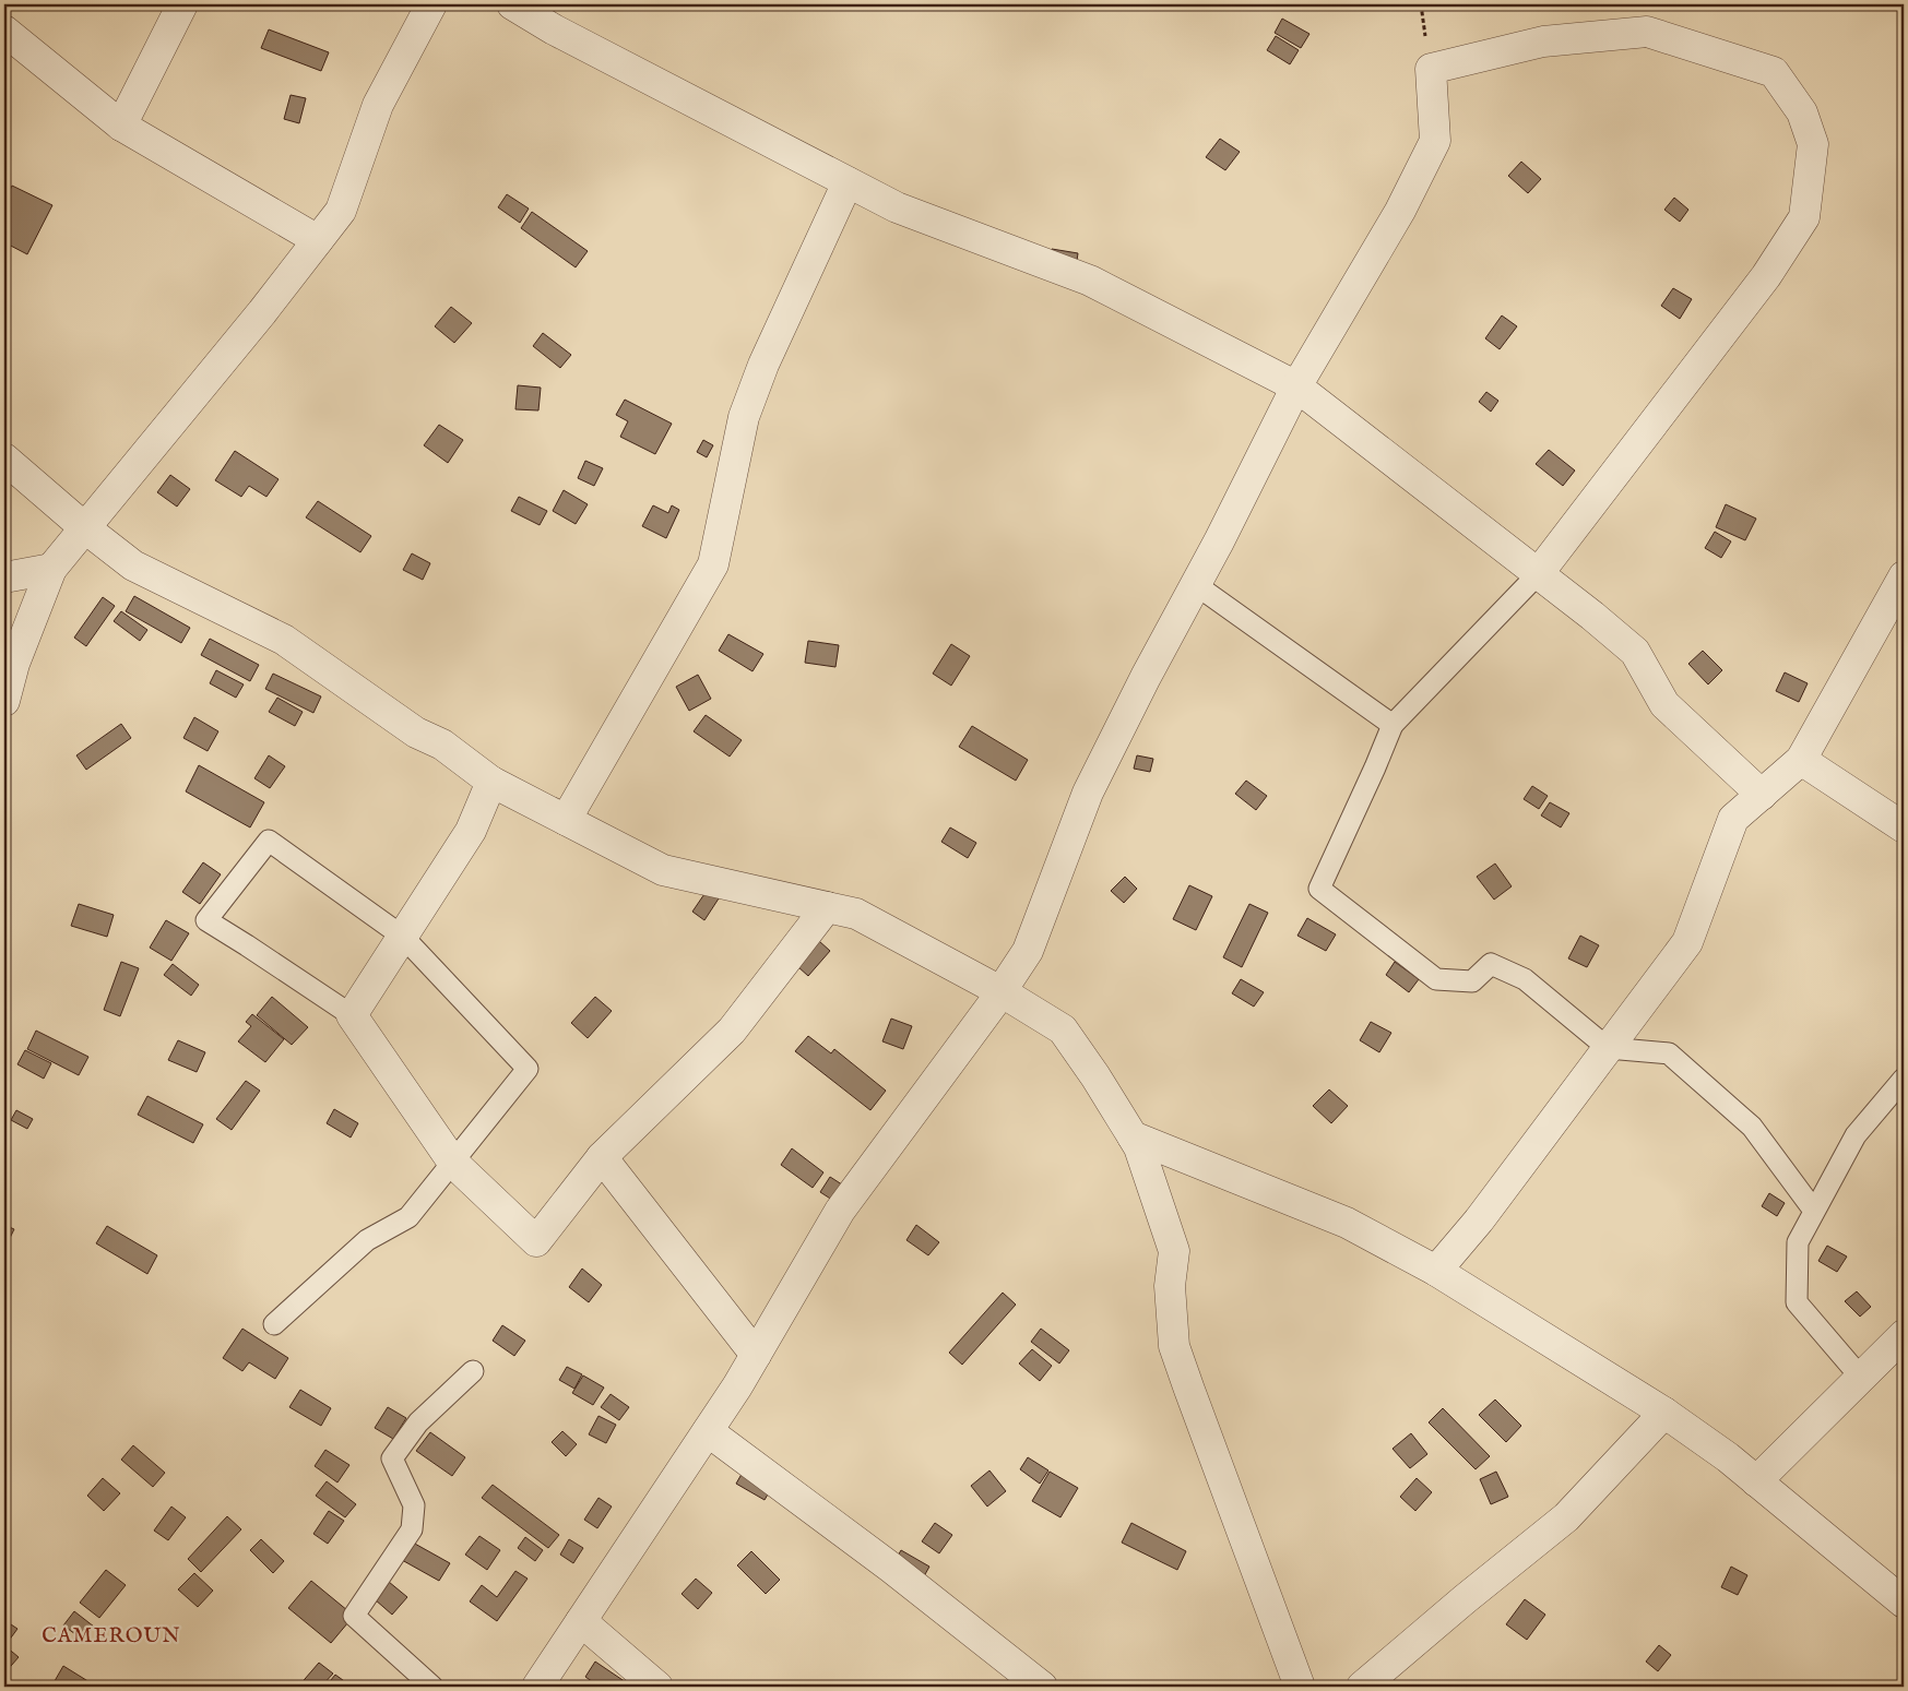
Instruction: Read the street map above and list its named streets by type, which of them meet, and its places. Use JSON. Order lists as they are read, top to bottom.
{
  "districts": ["CAMEROUN"]
}
